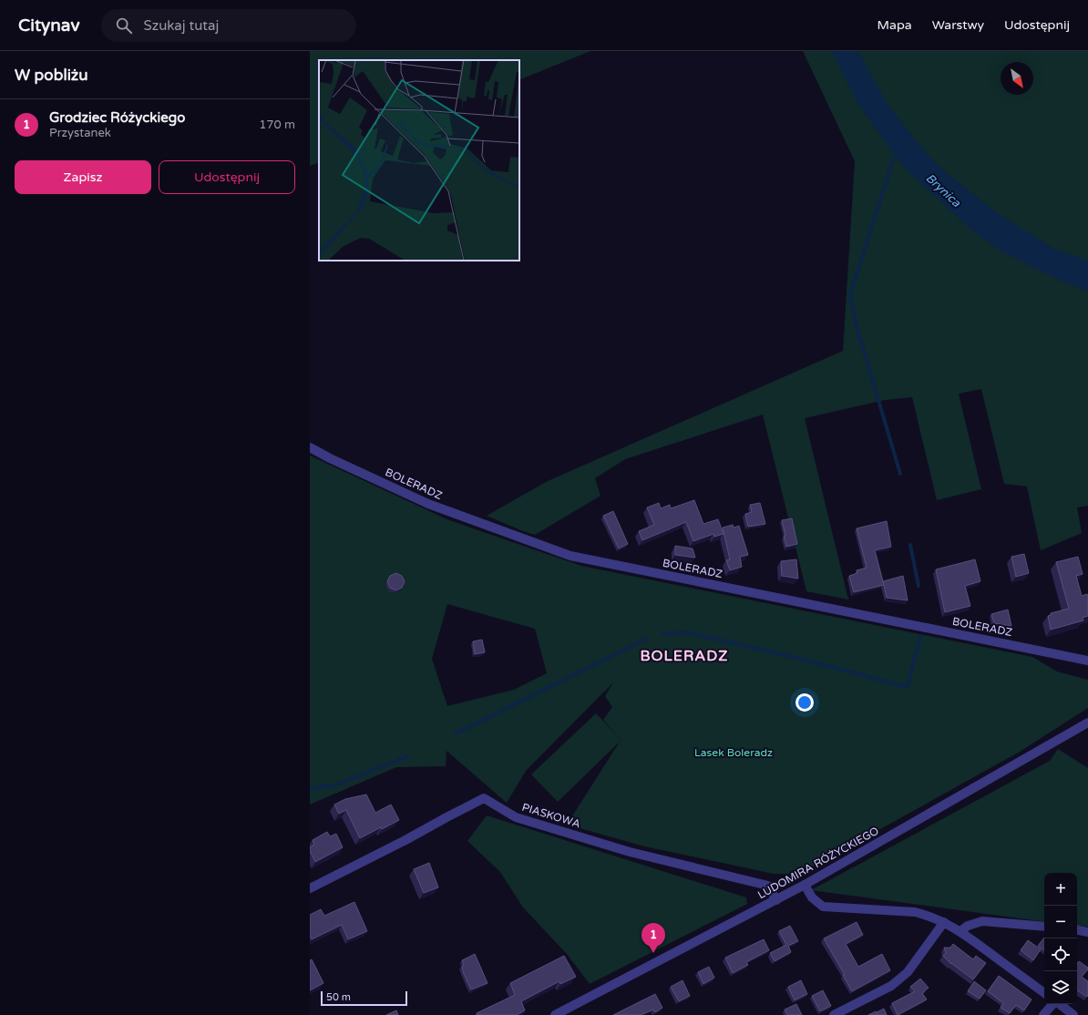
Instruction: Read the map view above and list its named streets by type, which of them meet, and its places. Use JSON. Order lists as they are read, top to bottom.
{
  "streets": {
    "street": ["BOLERADZ", "PIASKOWA", "LUDOMIRA RÓŻYCKIEGO"]
  },
  "crossings": [
    ["PIASKOWA", "LUDOMIRA RÓŻYCKIEGO"]
  ],
  "districts": ["BOLERADZ"],
  "water": ["Brynica"],
  "parks": ["Lasek Boleradz"],
  "scale_bar": "50 m",
  "north": "bottom right",
  "page": {
    "header": "Citynav",
    "search": "Szukaj tutaj",
    "nav": ["Mapa", "Warstwy", "Udostępnij"],
    "heading": "W pobliżu",
    "list": [
      {
        "mark": "1",
        "name": "Grodziec Różyckiego",
        "note": "Przystanek",
        "value": "170 m"
      }
    ],
    "buttons": ["Zapisz", "Udostępnij"],
    "map_buttons": ["+", "−"],
    "pins": "1",
    "scale": "50 m"
  }
}
